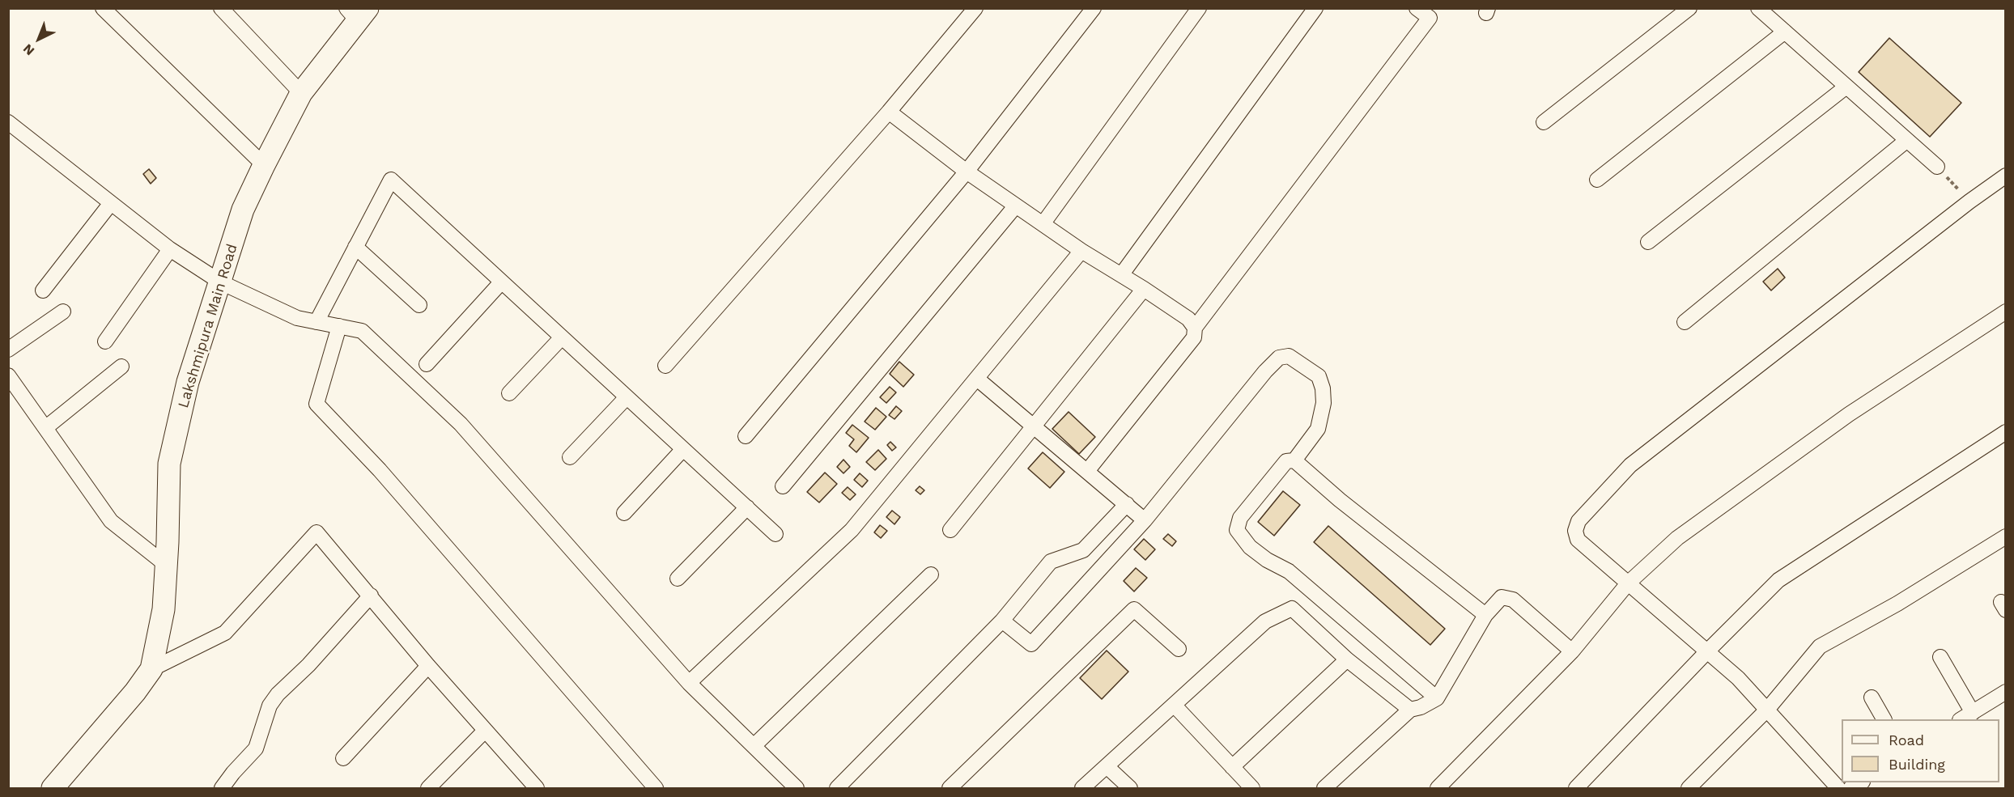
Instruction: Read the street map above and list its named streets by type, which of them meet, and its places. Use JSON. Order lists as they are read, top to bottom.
{
  "streets": {
    "main road": ["Lakshmipura Main Road"]
  },
  "legend": ["Road", "Building"],
  "north": "bottom left"
}
